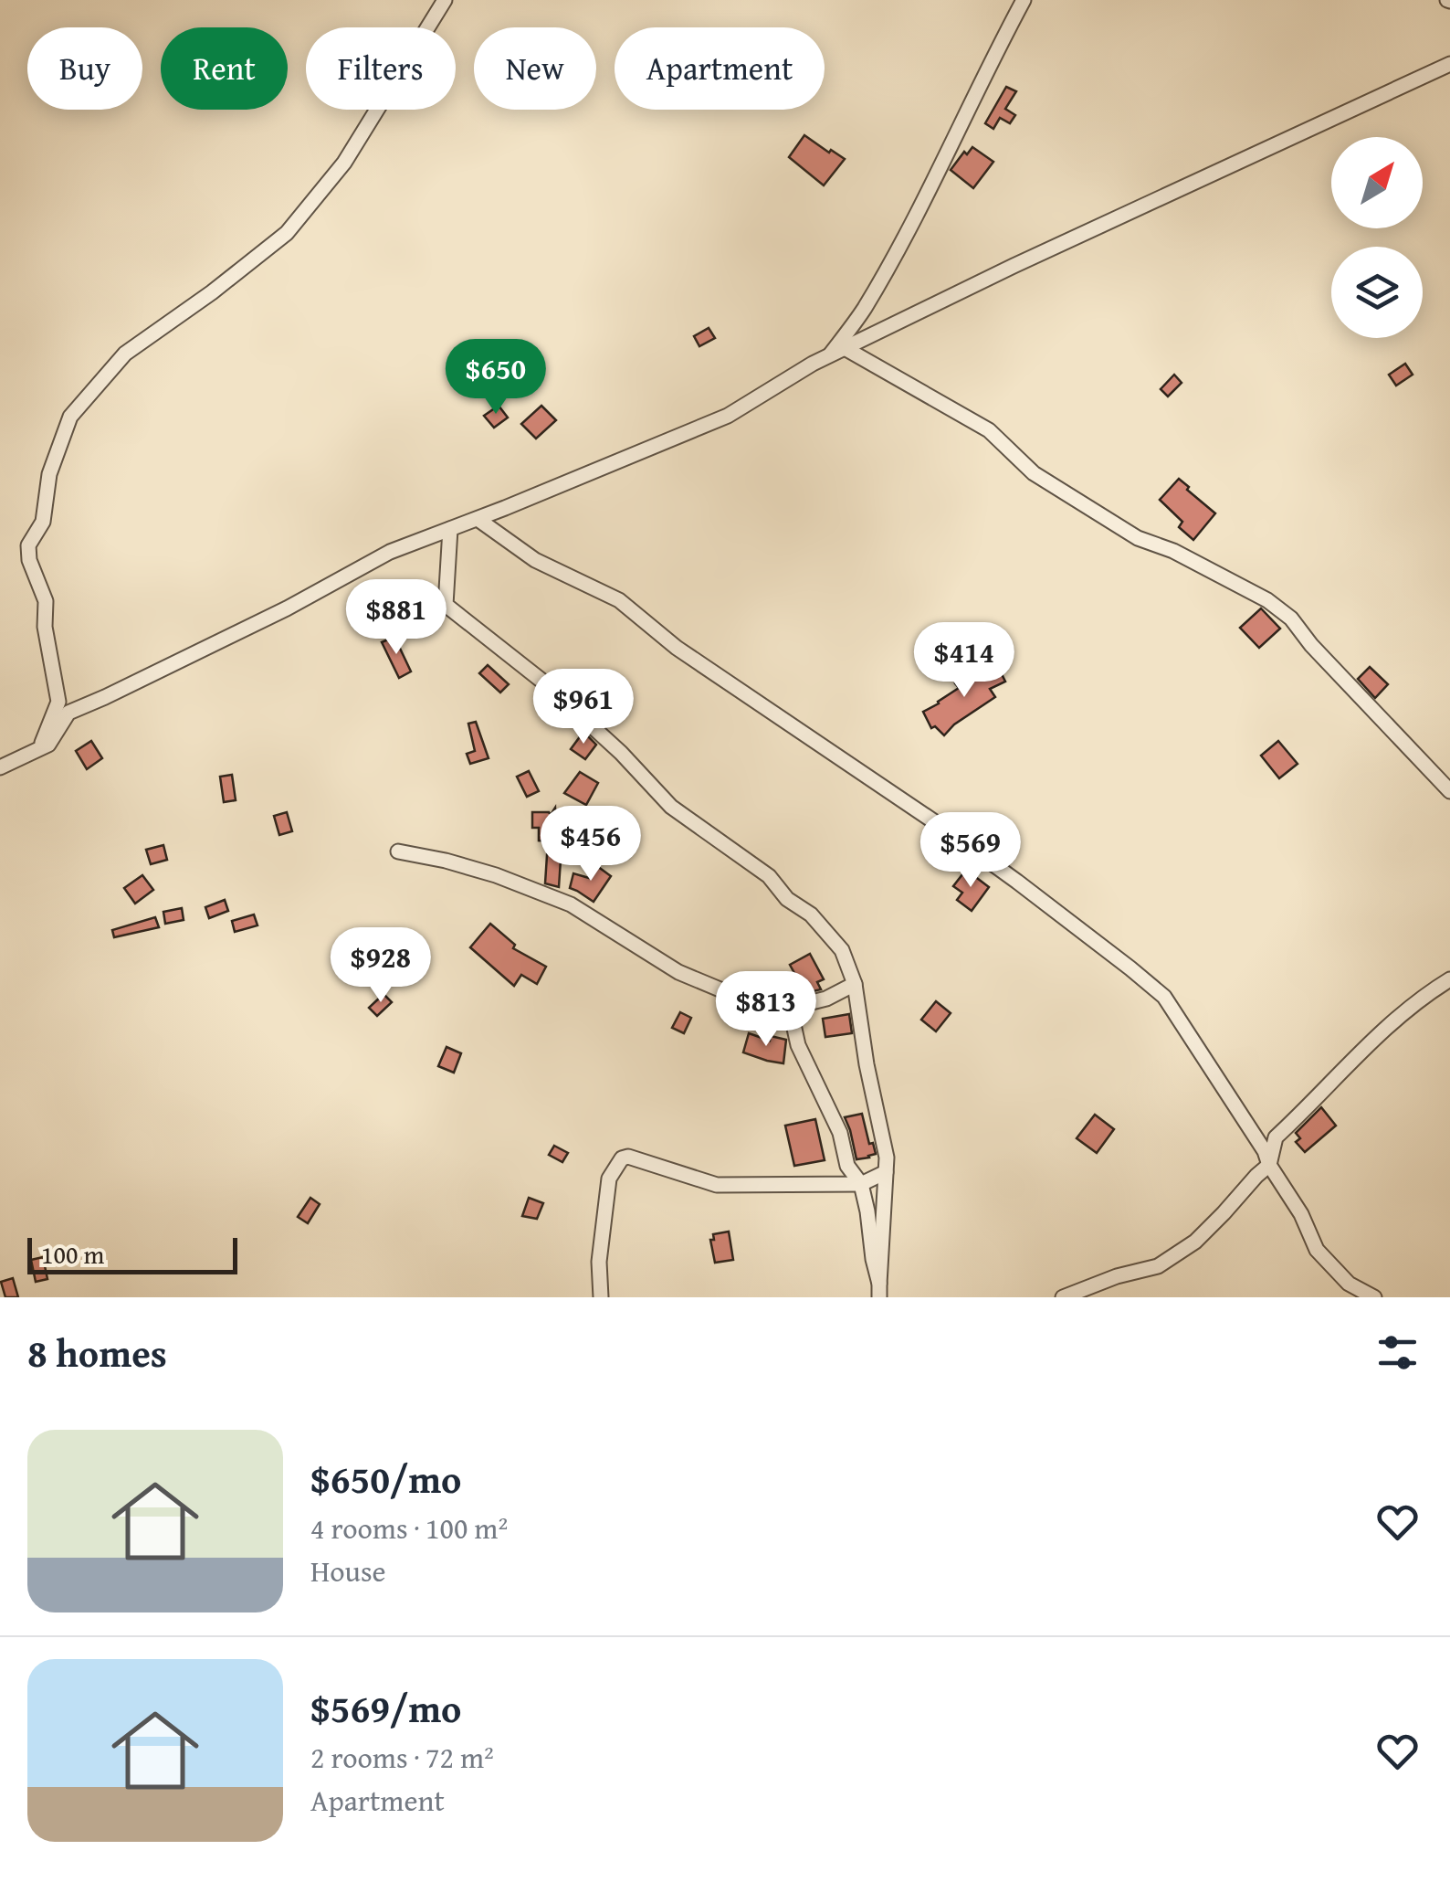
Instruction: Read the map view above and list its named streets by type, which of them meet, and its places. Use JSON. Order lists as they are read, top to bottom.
{
  "scale_bar": "100 m",
  "north": "top right",
  "page": {
    "chip": [
      "Buy",
      "Rent",
      "Filters",
      "New",
      "Apartment"
    ],
    "price": [
      "$650",
      "$881",
      "$414",
      "$961",
      "$456",
      "$569",
      "$928",
      "$813"
    ],
    "scale": "100 m",
    "heading": "8 homes",
    "list": [
      {
        "name": "$650/mo",
        "note": "4 rooms · 100 m² · House"
      },
      {
        "name": "$569/mo",
        "note": "2 rooms · 72 m² · Apartment"
      }
    ]
  }
}
